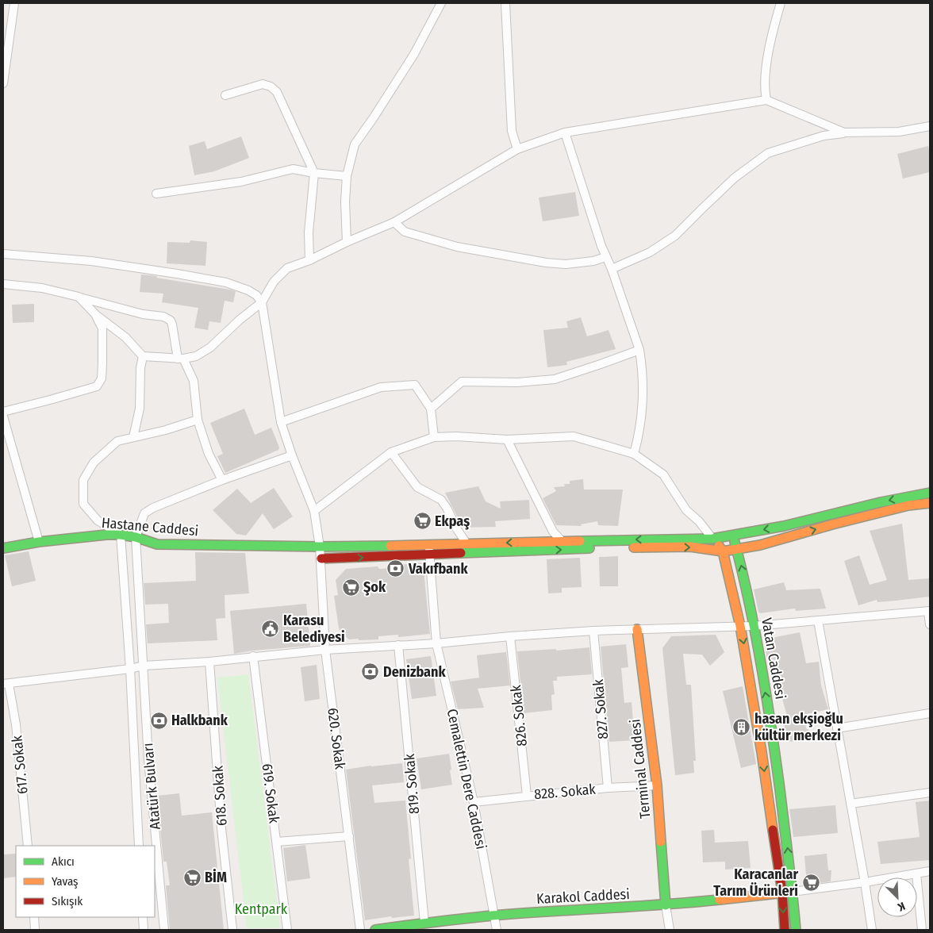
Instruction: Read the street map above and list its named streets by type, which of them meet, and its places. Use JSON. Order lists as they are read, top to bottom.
{
  "streets": {
    "main road": [
      "Hastane Caddesi",
      "Vatan Caddesi",
      "Terminal Caddesi",
      "Karakol Caddesi"
    ],
    "street": [
      "827. Sokak",
      "826. Sokak",
      "620. Sokak",
      "617. Sokak",
      "Cemalettin Dere Caddesi",
      "819. Sokak",
      "Atatürk Bulvarı",
      "828. Sokak",
      "619. Sokak",
      "618. Sokak"
    ]
  },
  "crossings": [
    ["Hastane Caddesi", "620. Sokak"],
    ["Hastane Caddesi", "Cemalettin Dere Caddesi"],
    ["Hastane Caddesi", "Atatürk Bulvarı"],
    ["Vatan Caddesi", "Karakol Caddesi"],
    ["827. Sokak", "828. Sokak"],
    ["826. Sokak", "828. Sokak"],
    ["Terminal Caddesi", "828. Sokak"],
    ["Terminal Caddesi", "Karakol Caddesi"],
    ["Cemalettin Dere Caddesi", "828. Sokak"],
    ["Cemalettin Dere Caddesi", "Karakol Caddesi"],
    ["819. Sokak", "Karakol Caddesi"]
  ],
  "parks": ["Kentpark"],
  "places": {
    "supermarket": [
      "Ekpaş",
      "Şok",
      "BİM",
      "Karacanlar Tarım Ürünleri"
    ],
    "bank": ["Vakıfbank", "Denizbank", "Halkbank"],
    "public building": ["Karasu Belediyesi"],
    "building": ["hasan ekşioğlu kültür merkezi"]
  },
  "legend": ["Akıcı", "Yavaş", "Sıkışık"],
  "north": "bottom right"
}
